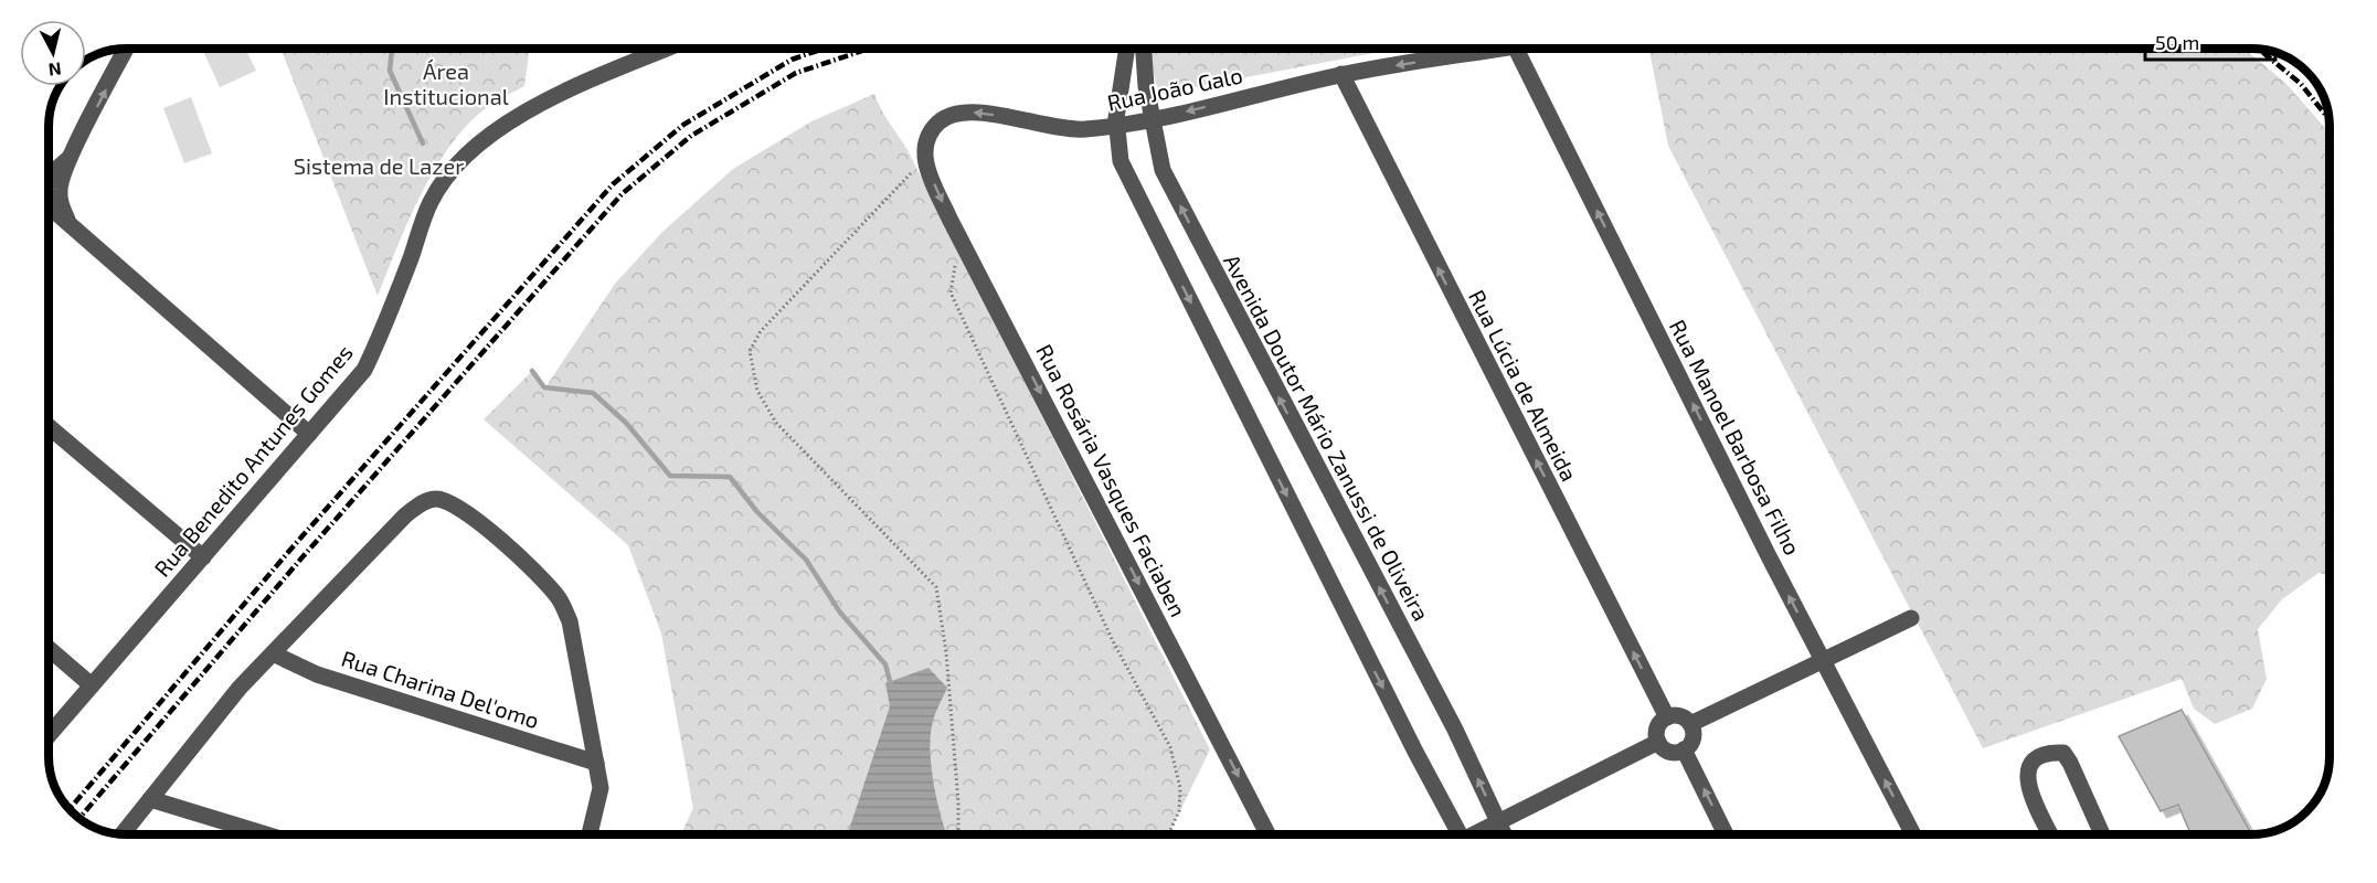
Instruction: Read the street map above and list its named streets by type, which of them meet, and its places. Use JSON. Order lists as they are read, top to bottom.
{
  "streets": {
    "street": [
      "Rua João Galo",
      "Rua Lúcia de Almeida",
      "Avenida Doutor Mário Zanussi de Oliveira",
      "Rua Manoel Barbosa Filho",
      "Rua Benedito Antunes Gomes",
      "Rua Rosária Vasques Faciaben",
      "Rua Charina Del'omo"
    ]
  },
  "crossings": [
    ["Rua João Galo", "Rua Lúcia de Almeida"],
    ["Rua João Galo", "Avenida Doutor Mário Zanussi de Oliveira"],
    ["Rua João Galo", "Rua Rosária Vasques Faciaben"]
  ],
  "one_way": [
    "Rua João Galo",
    "Rua Lúcia de Almeida",
    "Rua Manoel Barbosa Filho",
    "Rua Rosária Vasques Faciaben"
  ],
  "parks": ["Área Institucional", "Sistema de Lazer"],
  "scale_bar": "50 m",
  "north": "bottom"
}
